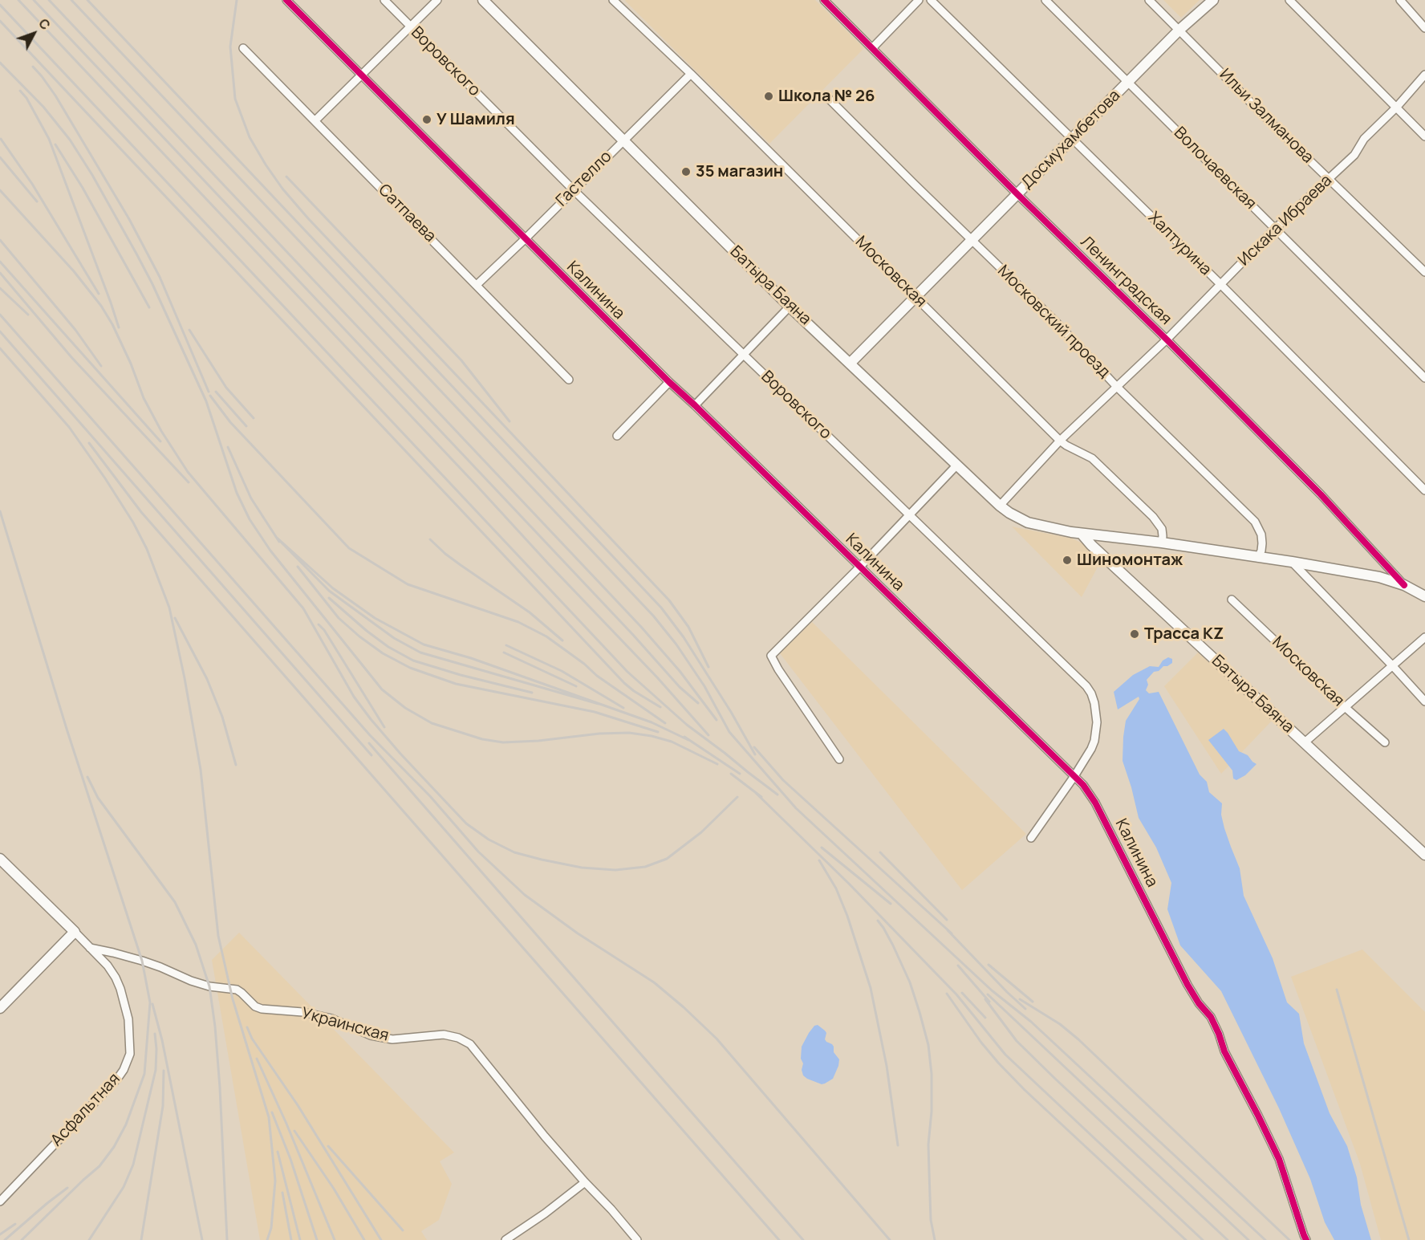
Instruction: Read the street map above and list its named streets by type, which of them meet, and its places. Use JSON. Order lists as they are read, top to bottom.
{
  "streets": {
    "street": [
      "Воровского",
      "Ильи Залманова",
      "Досмухамбетова",
      "Волочаевская",
      "Гастелло",
      "Сатпаева",
      "Искака Ибраева",
      "Халтурина",
      "Московская",
      "Ленинградская",
      "Батыра Баяна",
      "Калинина",
      "Московский проезд",
      "Украинская",
      "Асфальтная"
    ]
  },
  "crossings": [
    ["Воровского", "Гастелло"],
    ["Воровского", "Калинина"],
    ["Ильи Залманова", "Досмухамбетова"],
    ["Ильи Залманова", "Искака Ибраева"],
    ["Досмухамбетова", "Волочаевская"],
    ["Досмухамбетова", "Халтурина"],
    ["Досмухамбетова", "Московская"],
    ["Досмухамбетова", "Ленинградская"],
    ["Досмухамбетова", "Батыра Баяна"],
    ["Досмухамбетова", "Московский проезд"],
    ["Волочаевская", "Искака Ибраева"],
    ["Гастелло", "Сатпаева"],
    ["Гастелло", "Московская"],
    ["Гастелло", "Батыра Баяна"],
    ["Гастелло", "Калинина"],
    ["Искака Ибраева", "Халтурина"],
    ["Искака Ибраева", "Московская"],
    ["Искака Ибраева", "Ленинградская"],
    ["Искака Ибраева", "Батыра Баяна"],
    ["Искака Ибраева", "Московский проезд"],
    ["Московская", "Батыра Баяна"],
    ["Ленинградская", "Батыра Баяна"],
    ["Батыра Баяна", "Московский проезд"],
    ["Украинская", "Асфальтная"]
  ],
  "places": [
    "Школа № 26",
    "У Шамиля",
    "35 магазин",
    "Шиномонтаж",
    "Трасса KZ"
  ],
  "north": "top right"
}
